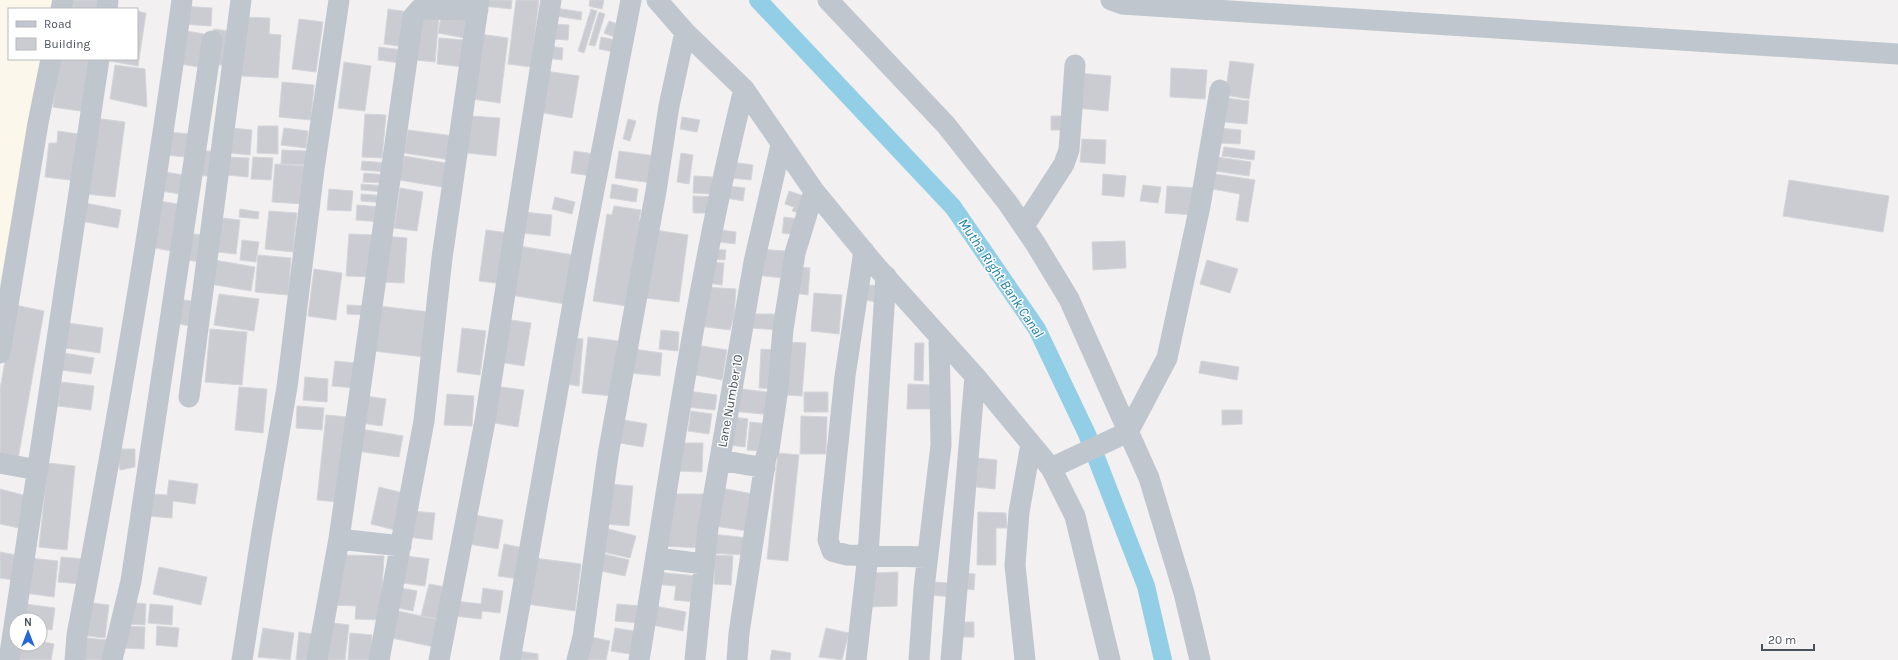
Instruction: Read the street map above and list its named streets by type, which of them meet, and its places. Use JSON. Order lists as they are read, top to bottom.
{
  "streets": {
    "street": ["Lane Number 10"]
  },
  "water": ["Mutha Right Bank Canal"],
  "legend": ["Road", "Building"],
  "scale_bar": "20 m",
  "north": "top"
}
